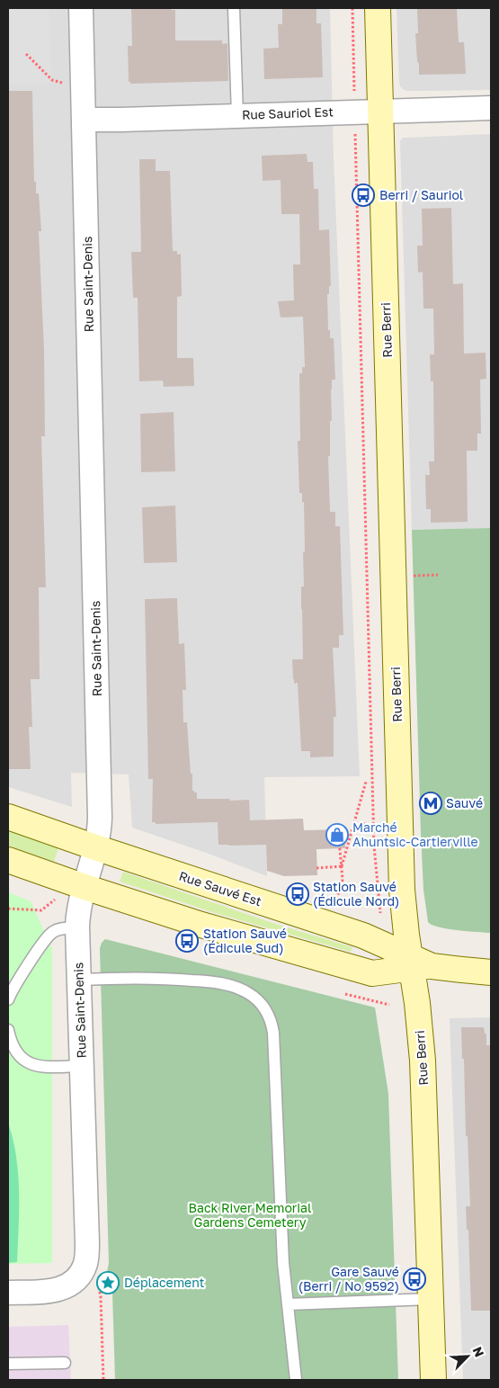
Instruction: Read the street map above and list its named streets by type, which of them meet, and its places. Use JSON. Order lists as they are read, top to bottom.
{
  "streets": {
    "main road": ["Rue Berri", "Rue Sauvé Est"],
    "street": ["Rue Sauriol Est", "Rue Saint-Denis"]
  },
  "crossings": [
    ["Rue Sauriol Est", "Rue Saint-Denis"],
    ["Rue Sauriol Est", "Rue Berri"],
    ["Rue Saint-Denis", "Rue Sauvé Est"],
    ["Rue Berri", "Rue Sauvé Est"]
  ],
  "parks": ["Back River Memorial Gardens Cemetery"],
  "places": {
    "bus stop": [
      "Berri / Sauriol",
      "Station Sauvé (Édicule Nord)",
      "Station Sauvé (Édicule Sud)",
      "Gare Sauvé (Berri / No 9592)"
    ],
    "metro station": ["Sauvé"],
    "shop": ["Marché Ahuntsic-Cartierville"],
    "place": ["Déplacement"]
  },
  "north": "top right"
}
